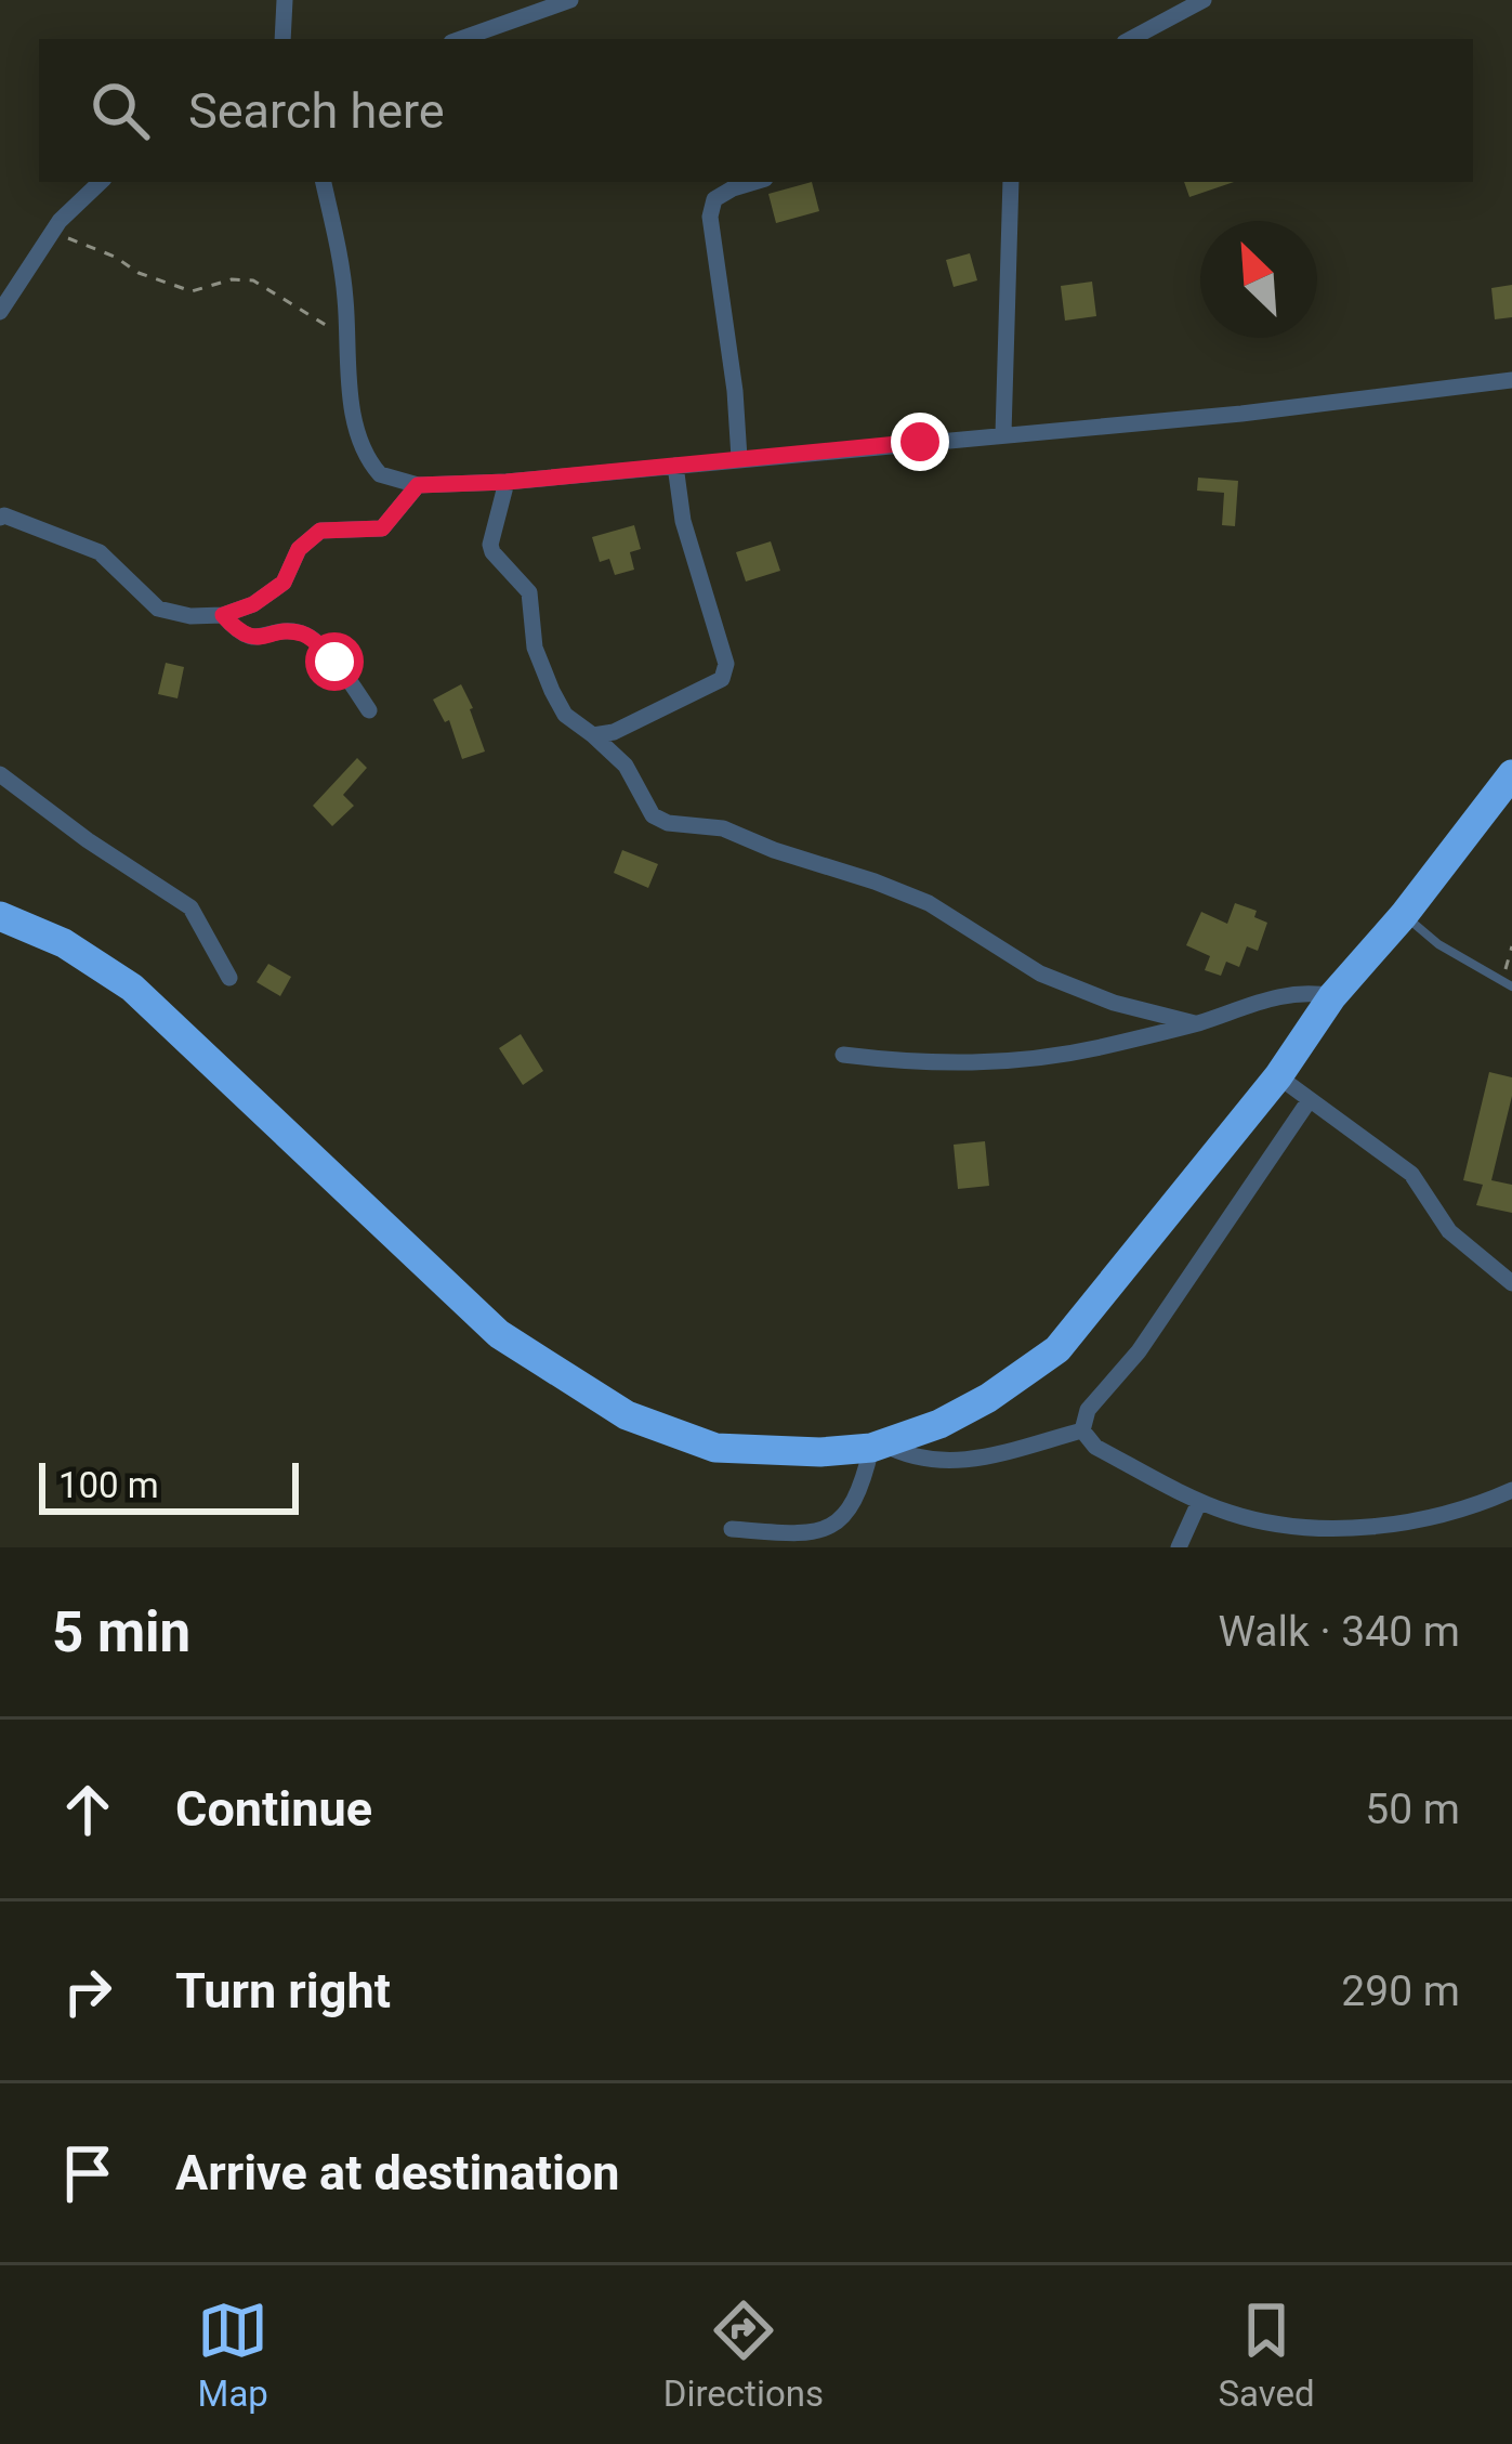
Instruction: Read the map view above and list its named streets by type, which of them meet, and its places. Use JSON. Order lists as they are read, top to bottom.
{
  "scale_bar": "100 m",
  "north": "top left",
  "page": {
    "search": "Search here",
    "scale": "100 m",
    "heading": ["5 min", "Walk · 340 m"],
    "list": [
      ["Continue", "50 m"],
      ["Turn right", "290 m"],
      "Arrive at destination"
    ],
    "nav": ["Map", "Directions", "Saved"]
  }
}
